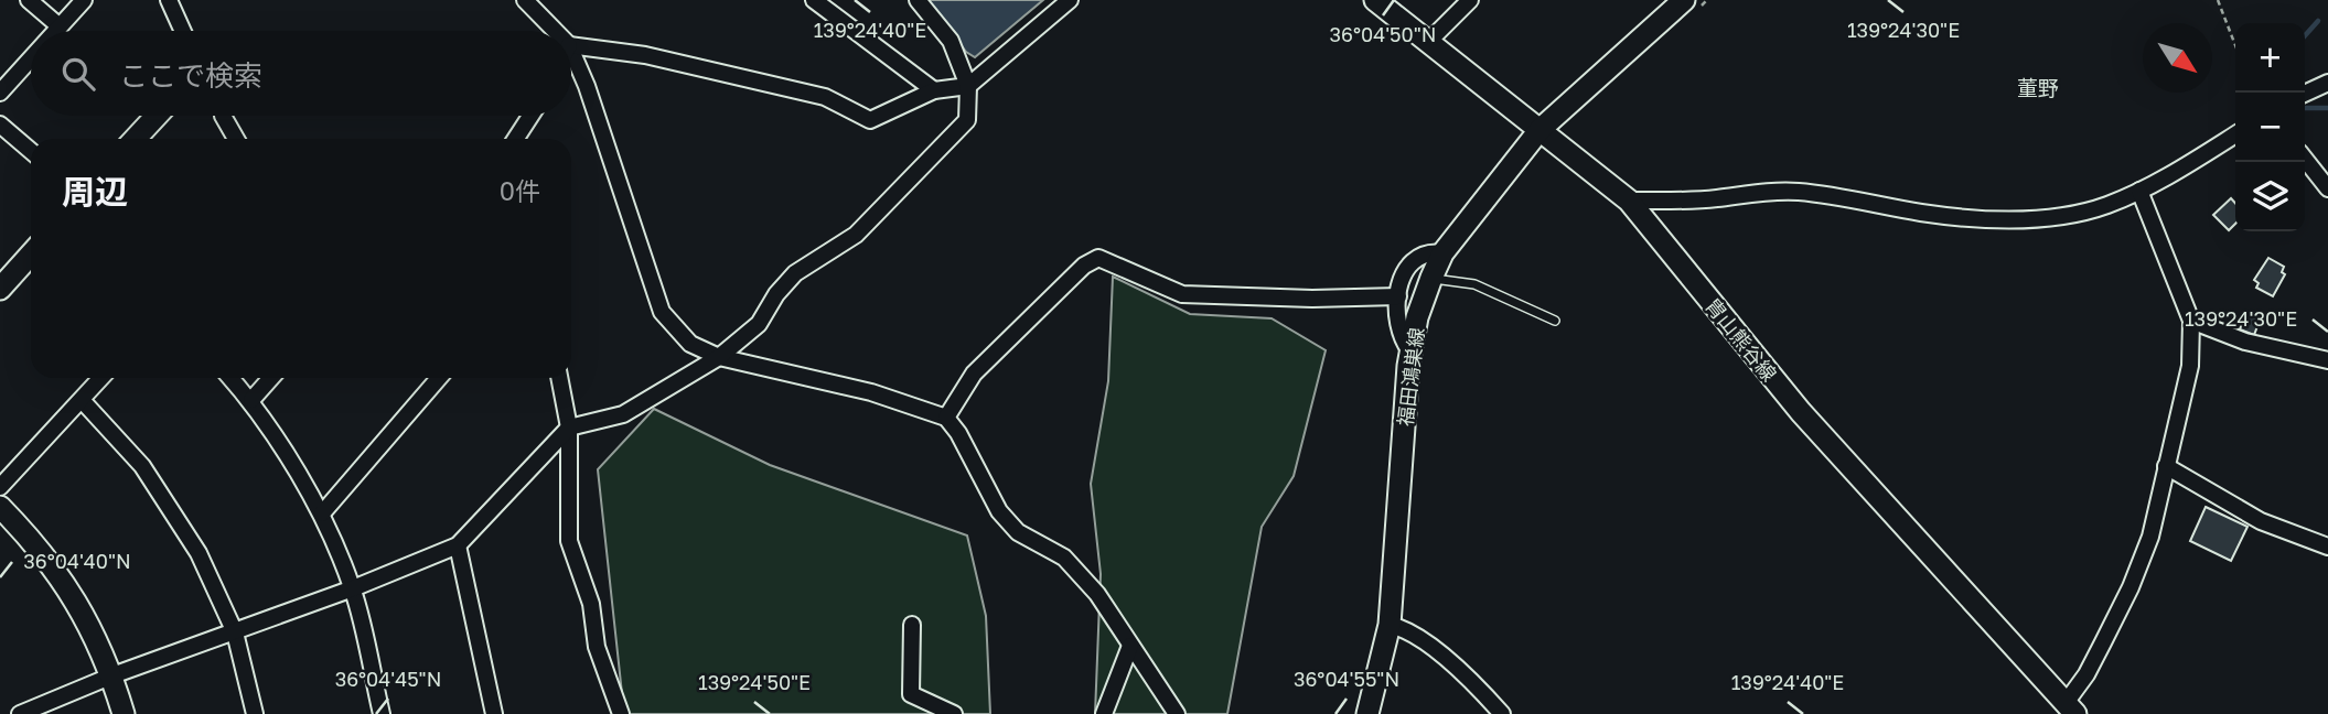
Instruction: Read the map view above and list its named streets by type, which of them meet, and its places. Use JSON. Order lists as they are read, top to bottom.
{
  "streets": {
    "main road": ["胄山熊谷線", "福田鴻巣線"]
  },
  "crossings": [
    ["胄山熊谷線", "福田鴻巣線"]
  ],
  "districts": ["董野"],
  "north": "bottom right",
  "page": {
    "map_buttons": ["+", "−"],
    "search": "ここで検索",
    "heading": ["周辺", "0件"]
  },
  "coordinates": [
    "139°24'40\"E",
    "139°24'30\"E",
    "36°04'50\"N",
    "36°04'40\"N",
    "36°04'45\"N",
    "36°04'55\"N",
    "139°24'50\"E"
  ]
}
